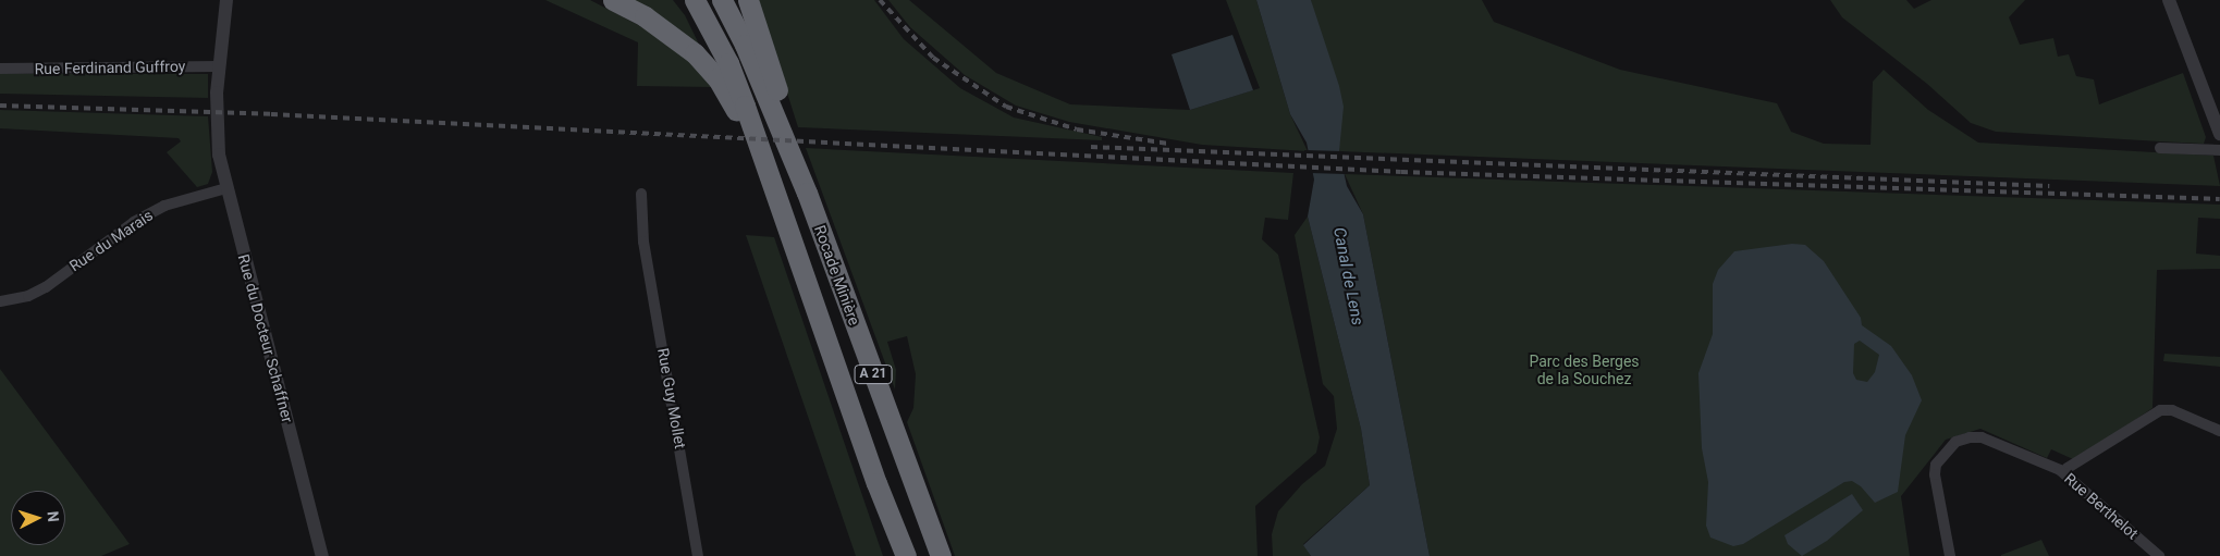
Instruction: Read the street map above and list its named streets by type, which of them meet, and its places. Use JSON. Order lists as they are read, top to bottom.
{
  "streets": {
    "highway": ["Rocade Minière", "A 21"],
    "street": [
      "Rue Ferdinand Guffroy",
      "Rue du Marais",
      "Rue du Docteur Schaffner",
      "Rue Guy Mollet",
      "Rue Berthelot"
    ]
  },
  "crossings": [
    ["Rue Ferdinand Guffroy", "Rue du Docteur Schaffner"],
    ["Rue du Marais", "Rue du Docteur Schaffner"]
  ],
  "water": ["Canal de Lens"],
  "parks": ["Parc des Berges de la Souchez"],
  "north": "right"
}
